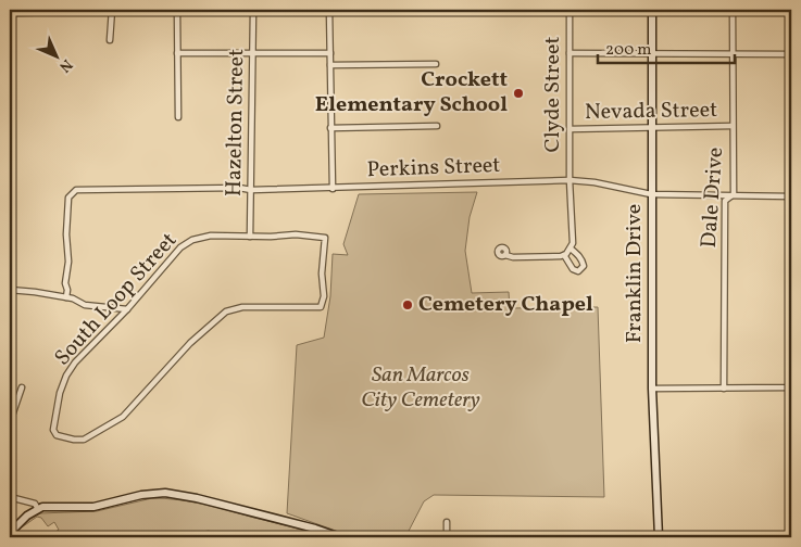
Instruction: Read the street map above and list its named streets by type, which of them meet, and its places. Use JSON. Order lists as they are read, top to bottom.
{
  "streets": {
    "street": [
      "Clyde Street",
      "Nevada Street",
      "Hazelton Street",
      "Perkins Street",
      "Dale Drive",
      "Franklin Drive",
      "South Loop Street"
    ]
  },
  "crossings": [
    ["Clyde Street", "Nevada Street"],
    ["Clyde Street", "Perkins Street"],
    ["Nevada Street", "Dale Drive"],
    ["Nevada Street", "Franklin Drive"],
    ["Hazelton Street", "Perkins Street"],
    ["Hazelton Street", "South Loop Street"],
    ["Perkins Street", "Dale Drive"],
    ["Perkins Street", "Franklin Drive"]
  ],
  "parks": ["San Marcos City Cemetery"],
  "places": ["Crockett Elementary School", "Cemetery Chapel"],
  "scale_bar": "200 m",
  "north": "bottom right"
}
